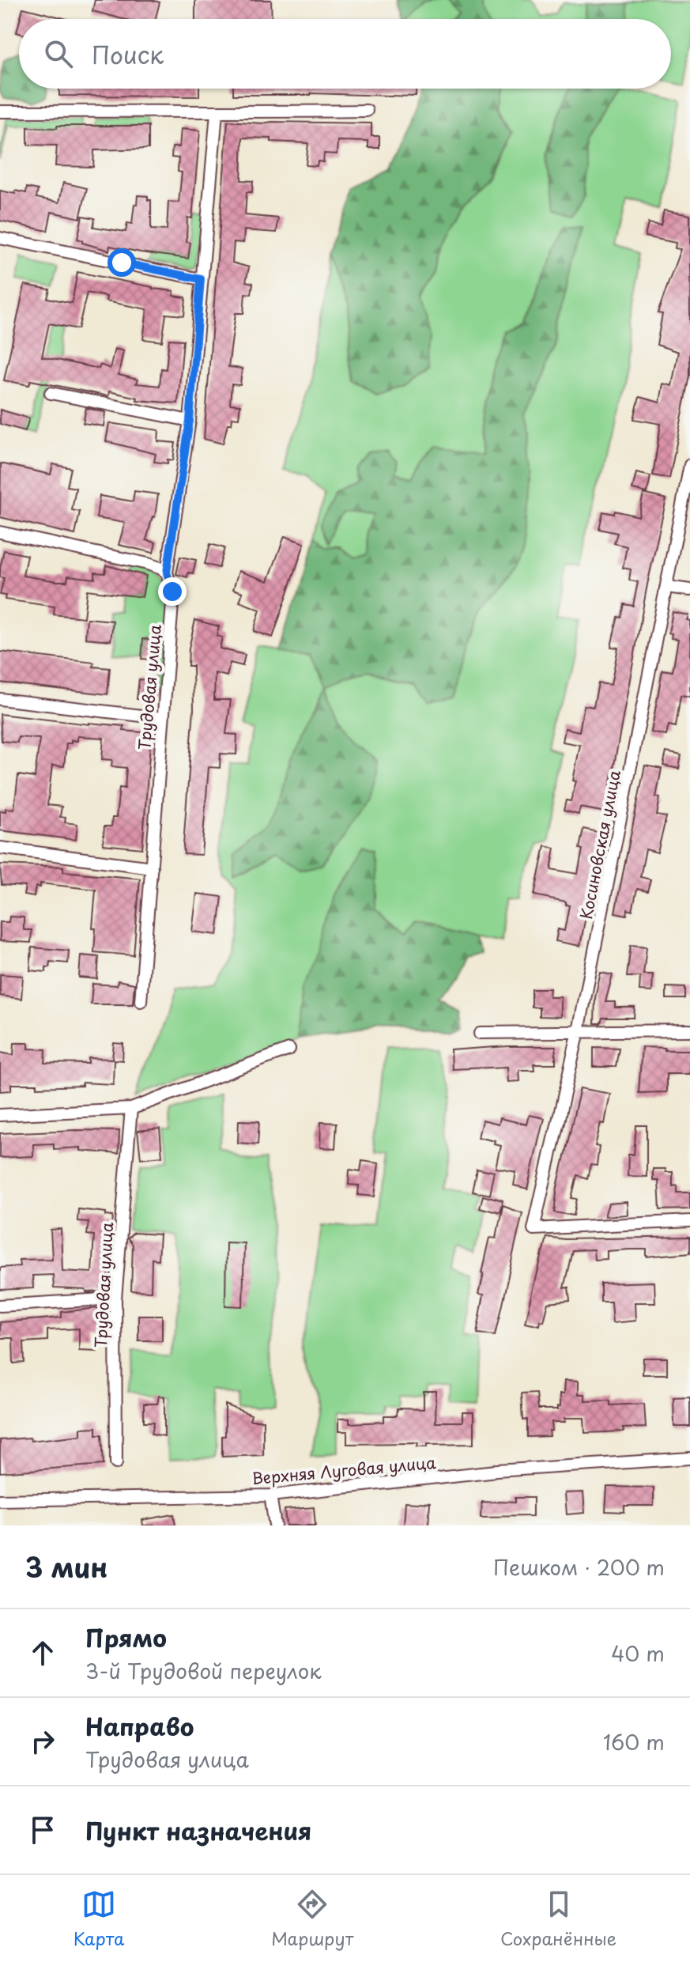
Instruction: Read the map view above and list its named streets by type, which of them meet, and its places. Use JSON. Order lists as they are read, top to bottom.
{
  "streets": {
    "street": ["Трудовая улица", "Косиновская улица", "Верхняя Луговая улица"]
  },
  "page": {
    "search": "Поиск",
    "heading": ["3 мин", "Пешком · 200 m"],
    "list": [
      ["Прямо", "3-й Трудовой переулок", "40 m"],
      ["Направо", "Трудовая улица", "160 m"],
      "Пункт назначения"
    ],
    "nav": ["Карта", "Маршрут", "Сохранённые"]
  }
}
